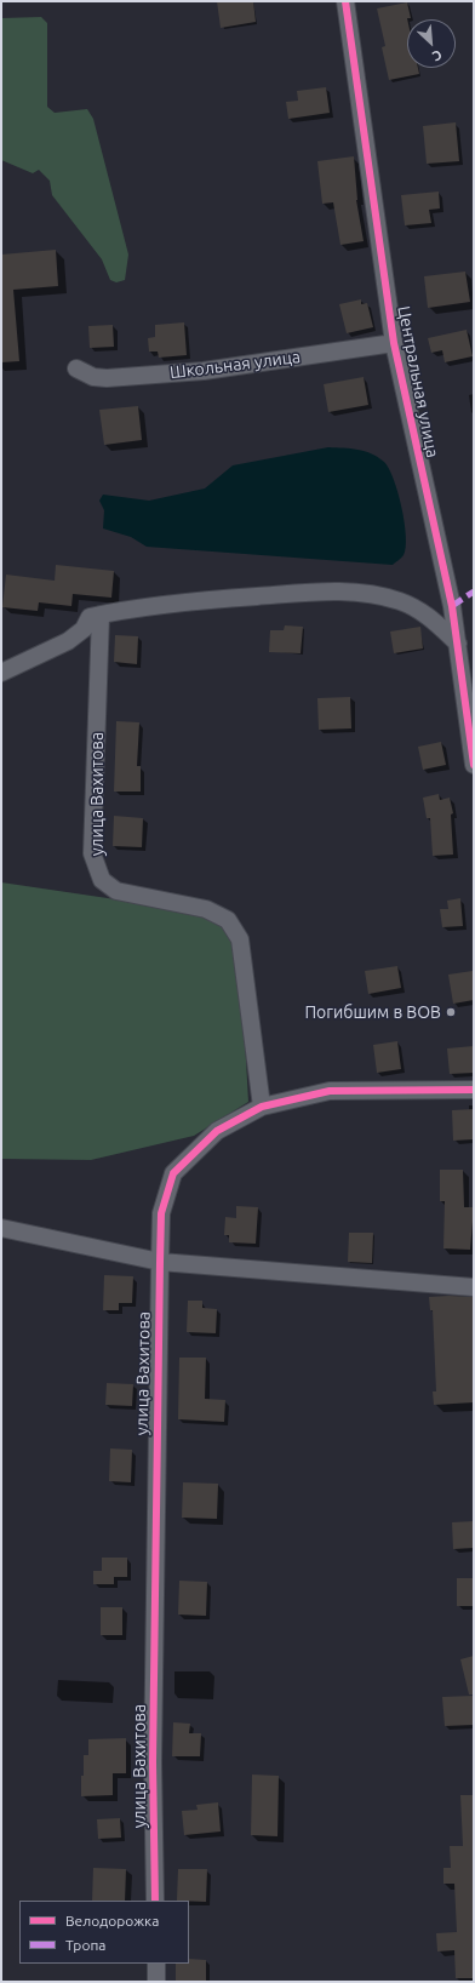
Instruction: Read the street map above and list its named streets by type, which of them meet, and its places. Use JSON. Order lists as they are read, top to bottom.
{
  "streets": {
    "street": ["Школьная улица", "Центральная улица", "улица Вахитова"]
  },
  "crossings": [
    ["Школьная улица", "Центральная улица"]
  ],
  "places": ["Погибшим в ВОВ"],
  "legend": ["Велодорожка", "Тропа"],
  "north": "bottom right"
}
